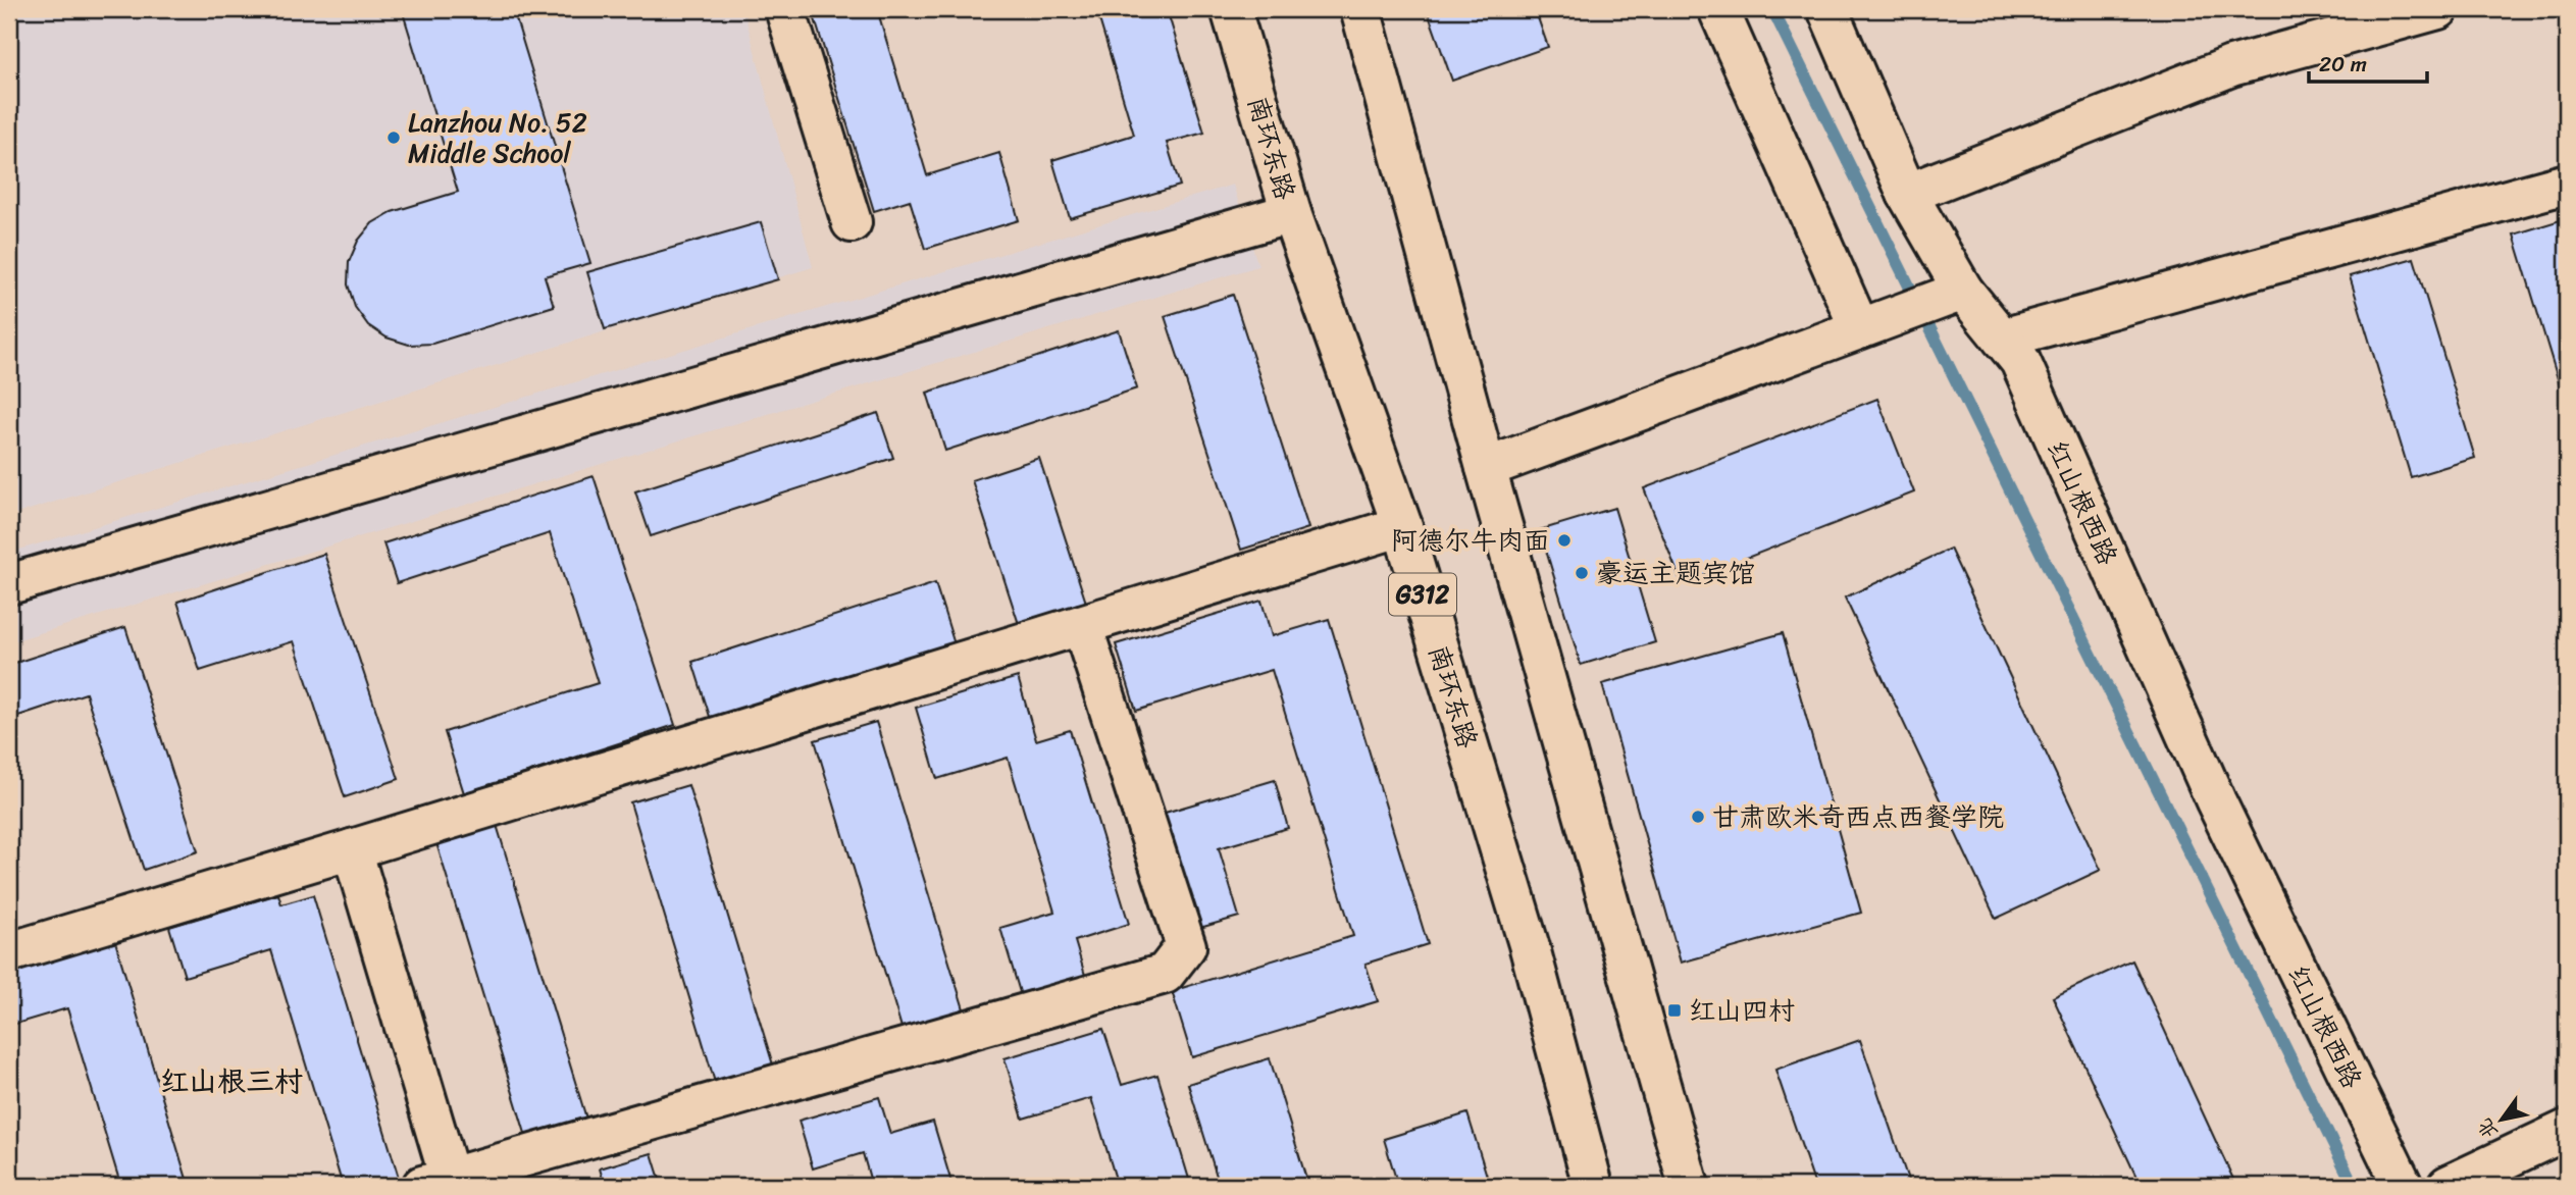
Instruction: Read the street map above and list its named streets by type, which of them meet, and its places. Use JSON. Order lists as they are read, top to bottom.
{
  "streets": {
    "main road": ["南环东路", "红山根西路", "G312"]
  },
  "districts": ["红山根三村"],
  "places": {
    "other": [
      "Lanzhou No. 52 Middle School",
      "阿德尔牛肉面",
      "豪运主题宾馆",
      "甘肃欧米奇西点西餐学院"
    ],
    "transit": ["红山四村"]
  },
  "scale_bar": "20 m",
  "north": "bottom left"
}
